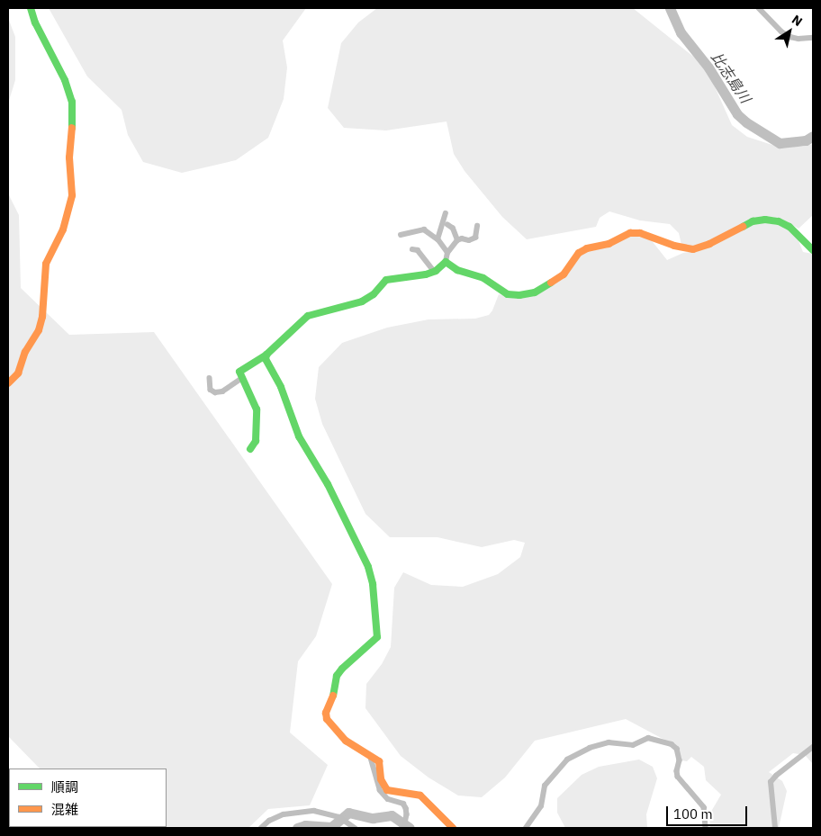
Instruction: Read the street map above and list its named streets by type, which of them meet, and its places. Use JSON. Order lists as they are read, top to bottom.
{
  "water": ["比志島川"],
  "legend": ["順調", "混雑"],
  "scale_bar": "100 m",
  "north": "top right"
}
